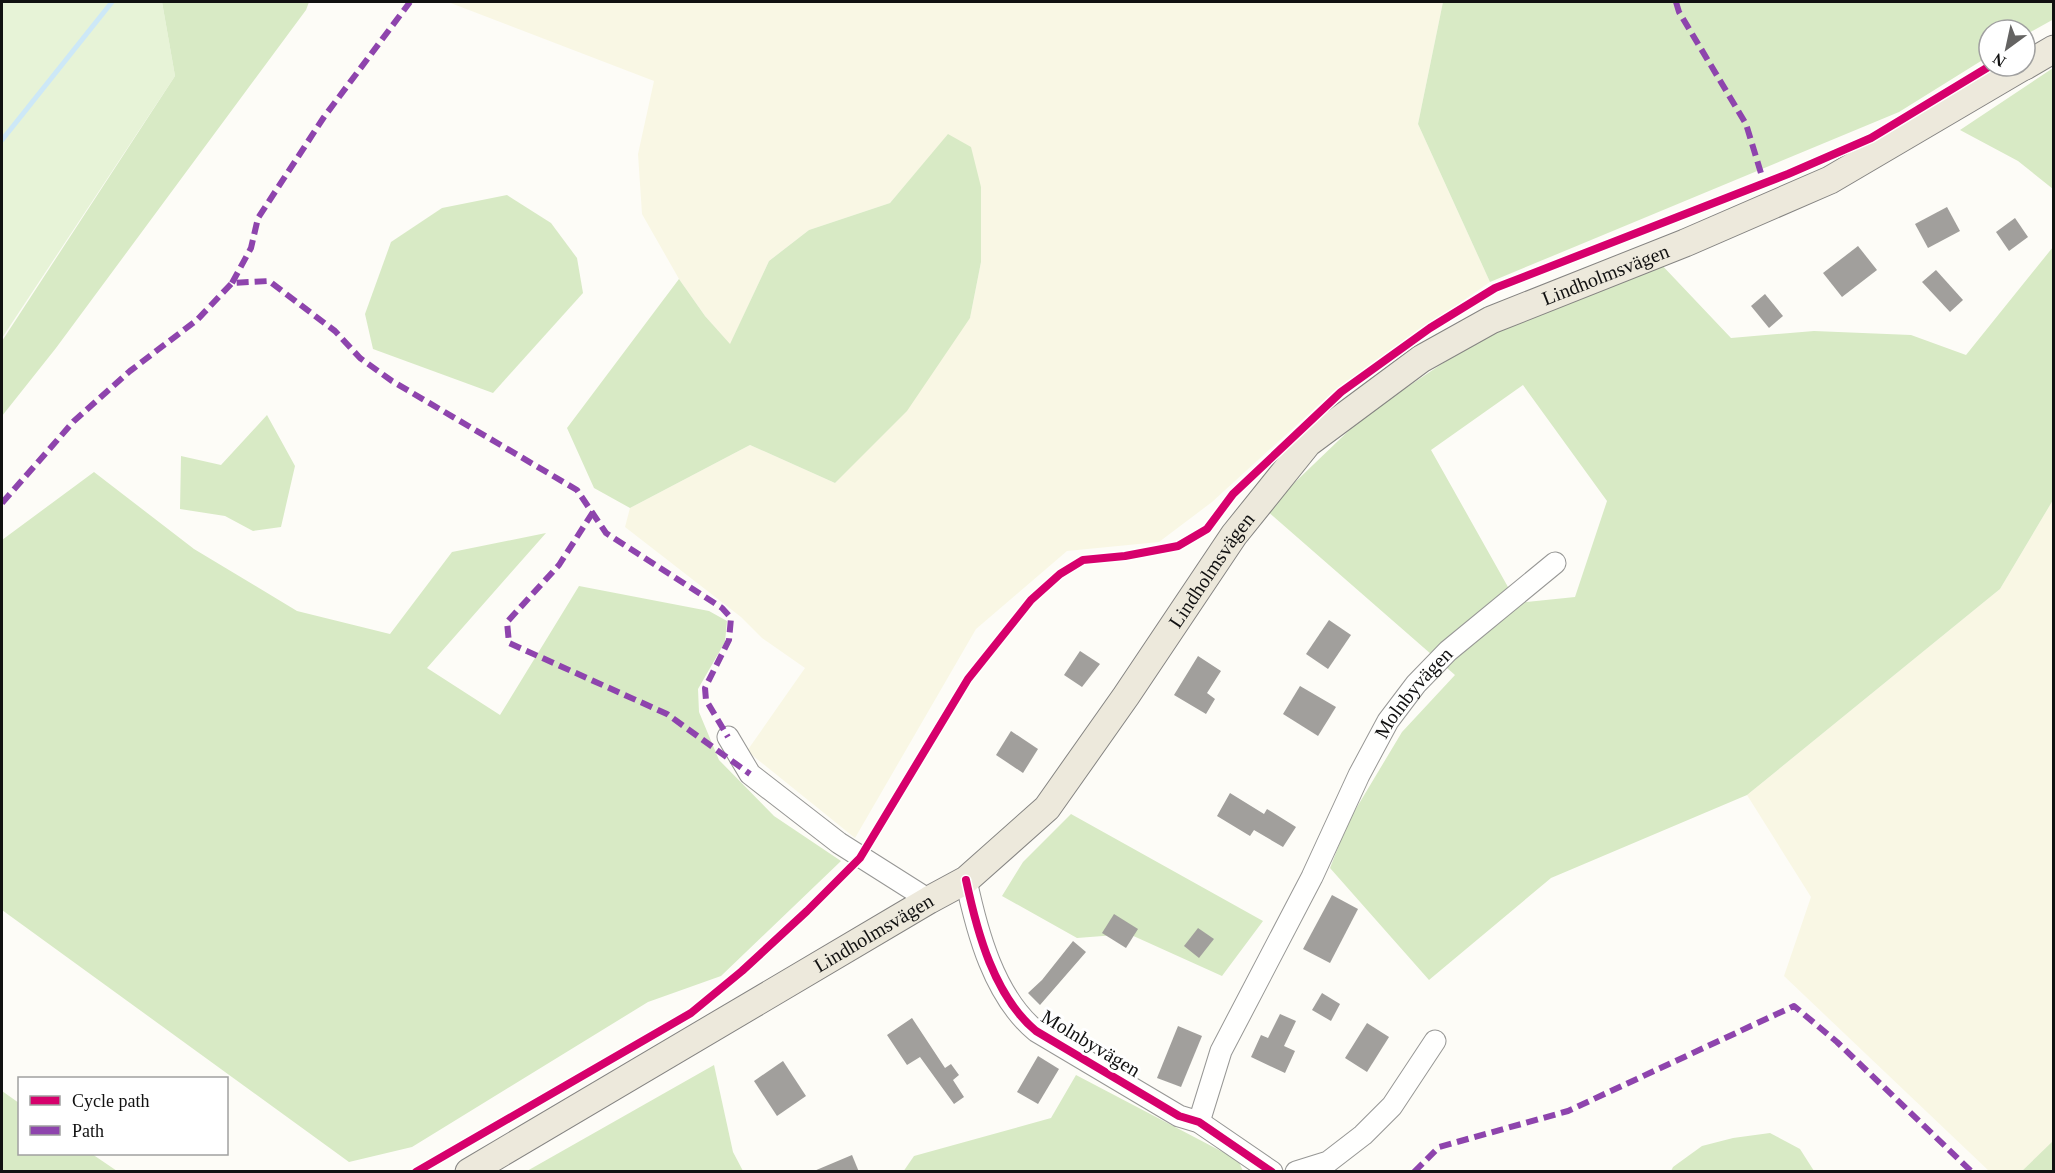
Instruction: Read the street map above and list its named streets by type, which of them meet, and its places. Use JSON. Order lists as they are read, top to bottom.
{
  "streets": {
    "main road": ["Lindholmsvägen"],
    "street": ["Molnbyvägen"]
  },
  "crossings": [
    ["Lindholmsvägen", "Molnbyvägen"]
  ],
  "legend": ["Cycle path", "Path"],
  "north": "bottom left"
}
